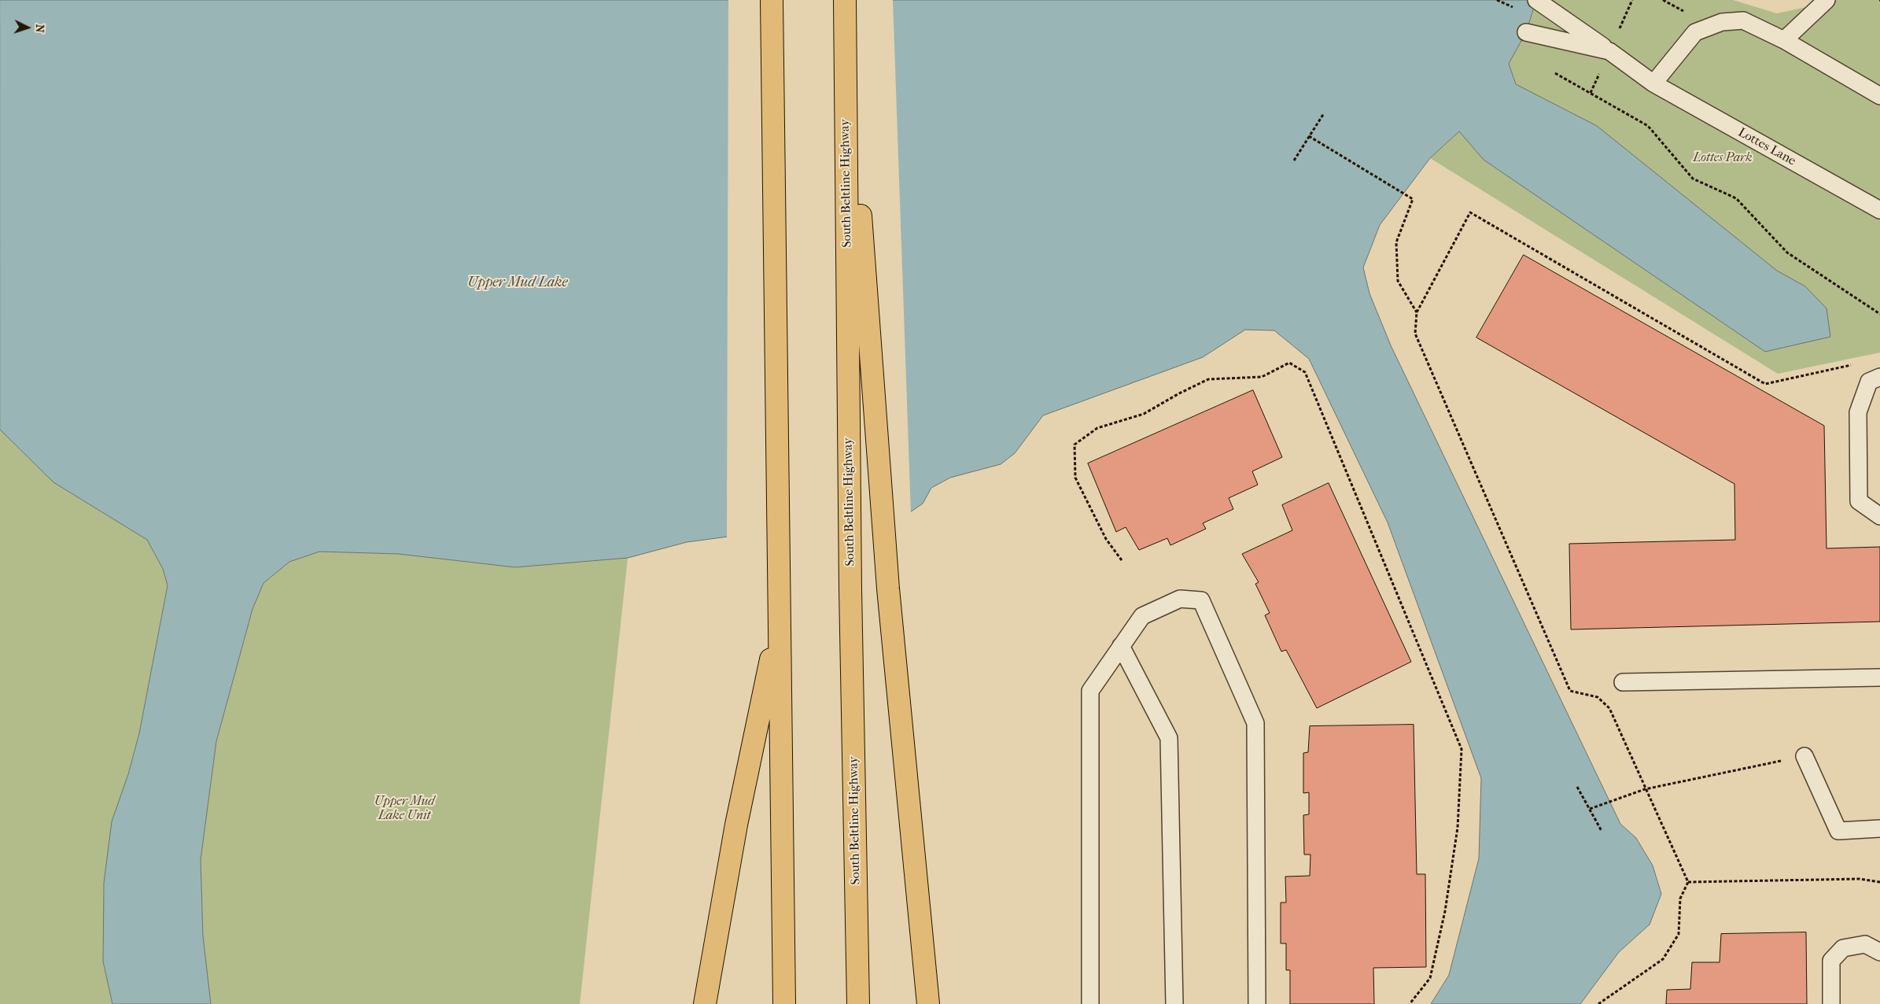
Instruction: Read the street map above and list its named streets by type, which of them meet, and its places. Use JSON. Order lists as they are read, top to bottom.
{
  "streets": {
    "highway": ["South Beltline Highway"],
    "lane": ["Lottes Lane"]
  },
  "water": ["Upper Mud Lake"],
  "parks": ["Lottes Park", "Upper Mud Lake Unit"],
  "north": "right"
}
